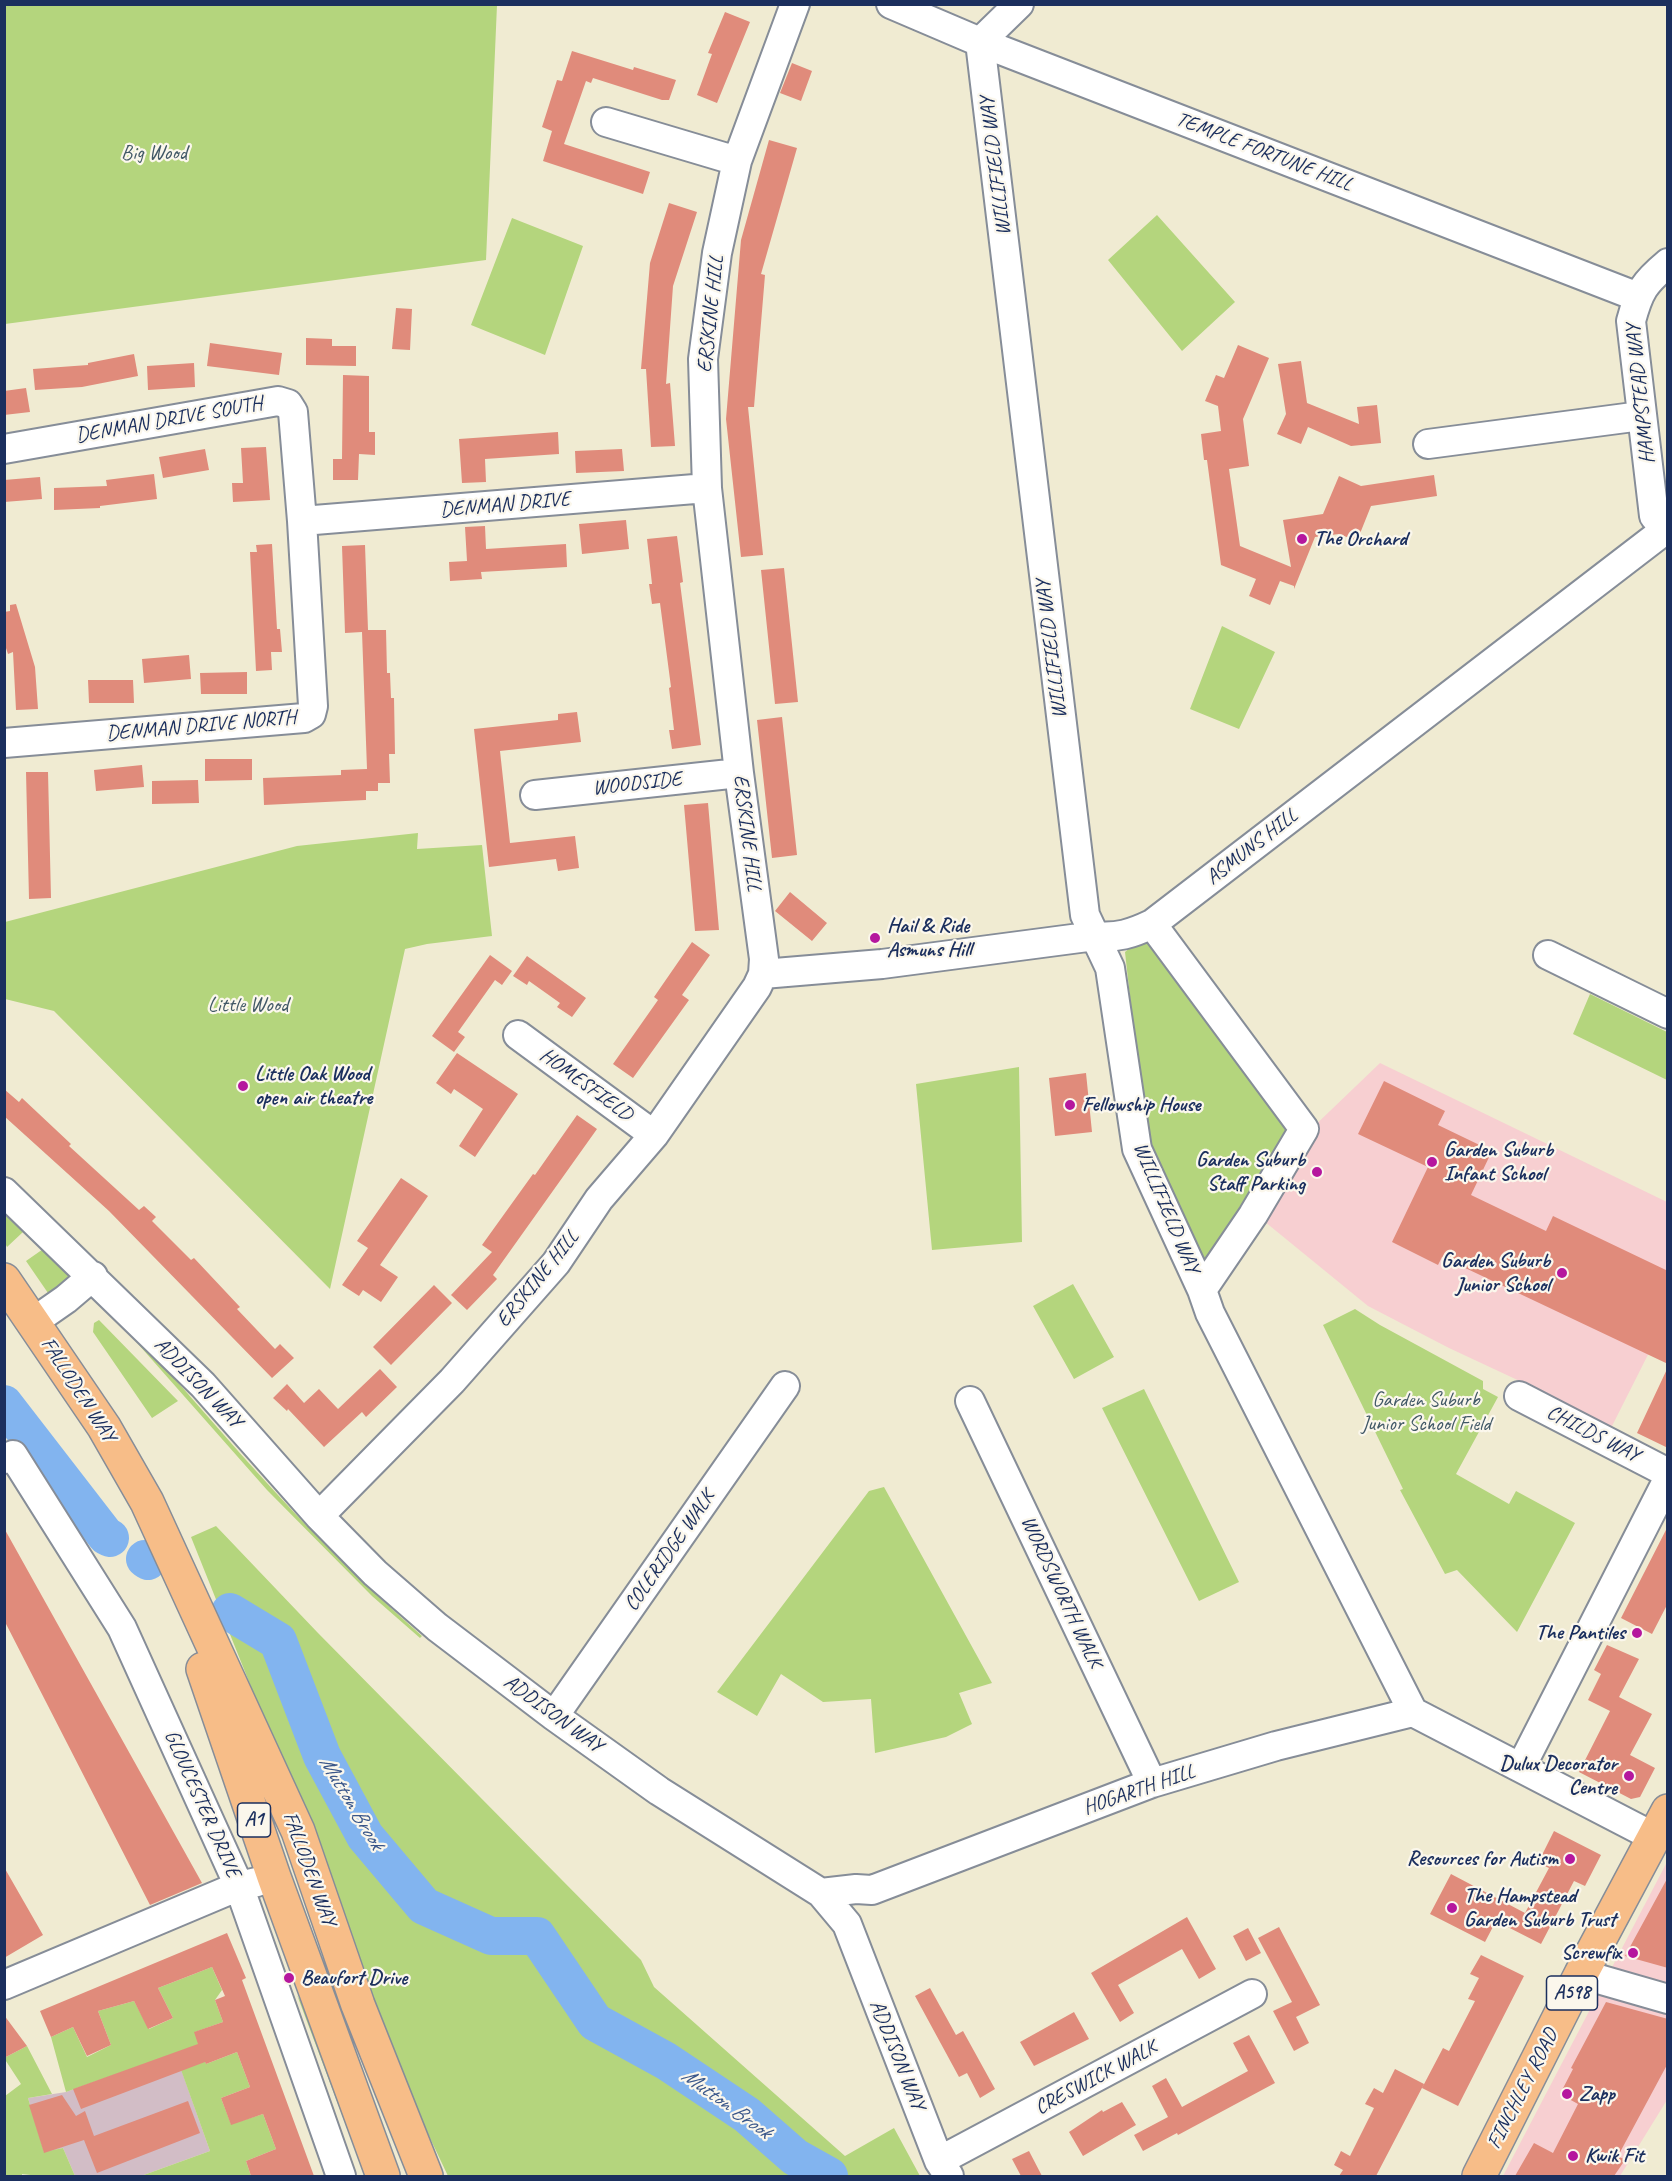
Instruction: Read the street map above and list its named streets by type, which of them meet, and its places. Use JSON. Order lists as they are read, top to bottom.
{
  "streets": {
    "main road": [
      "FALLODEN WAY",
      "A1",
      "A598",
      "FINCHLEY ROAD"
    ],
    "street": [
      "TEMPLE FORTUNE HILL",
      "WILLIFIELD WAY",
      "ERSKINE HILL",
      "HAMPSTEAD WAY",
      "DENMAN DRIVE SOUTH",
      "DENMAN DRIVE",
      "DENMAN DRIVE NORTH",
      "WOODSIDE",
      "ASMUNS HILL",
      "HOMESFIELD",
      "ADDISON WAY",
      "CHILDS WAY",
      "COLERIDGE WALK",
      "WORDSWORTH WALK",
      "HOGARTH HILL",
      "GLOUCESTER DRIVE",
      "CRESWICK WALK"
    ]
  },
  "crossings": [
    ["TEMPLE FORTUNE HILL", "WILLIFIELD WAY"],
    ["TEMPLE FORTUNE HILL", "HAMPSTEAD WAY"],
    ["WILLIFIELD WAY", "ASMUNS HILL"],
    ["WILLIFIELD WAY", "HOGARTH HILL"],
    ["ERSKINE HILL", "DENMAN DRIVE"],
    ["ERSKINE HILL", "WOODSIDE"],
    ["ERSKINE HILL", "ASMUNS HILL"],
    ["ERSKINE HILL", "HOMESFIELD"],
    ["ERSKINE HILL", "ADDISON WAY"],
    ["HAMPSTEAD WAY", "ASMUNS HILL"],
    ["DENMAN DRIVE SOUTH", "DENMAN DRIVE"],
    ["DENMAN DRIVE SOUTH", "DENMAN DRIVE NORTH"],
    ["DENMAN DRIVE", "DENMAN DRIVE NORTH"],
    ["ADDISON WAY", "COLERIDGE WALK"],
    ["ADDISON WAY", "HOGARTH HILL"],
    ["ADDISON WAY", "CRESWICK WALK"],
    ["WORDSWORTH WALK", "HOGARTH HILL"]
  ],
  "water": ["Mutton Brook"],
  "parks": ["Big Wood", "Little Wood", "Garden Suburb Junior School Field"],
  "places": [
    "The Orchard",
    "Hail & Ride Asmuns Hill",
    "Little Oak Wood open air theatre",
    "Fellowship House",
    "Garden Suburb Infant School",
    "Garden Suburb Staff Parking",
    "Garden Suburb Junior School",
    "The Pantiles",
    "Dulux Decorator Centre",
    "Resources for Autism",
    "The Hampstead Garden Suburb Trust",
    "Screwfix",
    "Beaufort Drive",
    "Zapp",
    "Kwik Fit"
  ]
}
